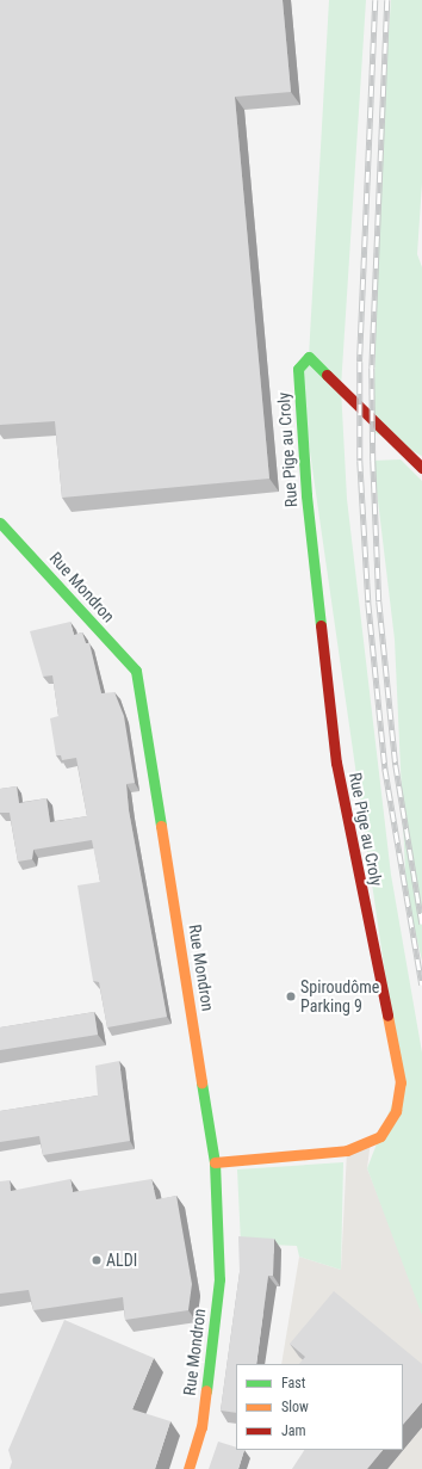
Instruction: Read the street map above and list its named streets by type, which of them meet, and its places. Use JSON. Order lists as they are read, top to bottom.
{
  "streets": {
    "street": ["Rue Pige au Croly", "Rue Mondron"]
  },
  "crossings": [
    ["Rue Pige au Croly", "Rue Mondron"]
  ],
  "places": ["Spiroudôme Parking 9", "ALDI"],
  "legend": ["Fast", "Slow", "Jam"]
}
